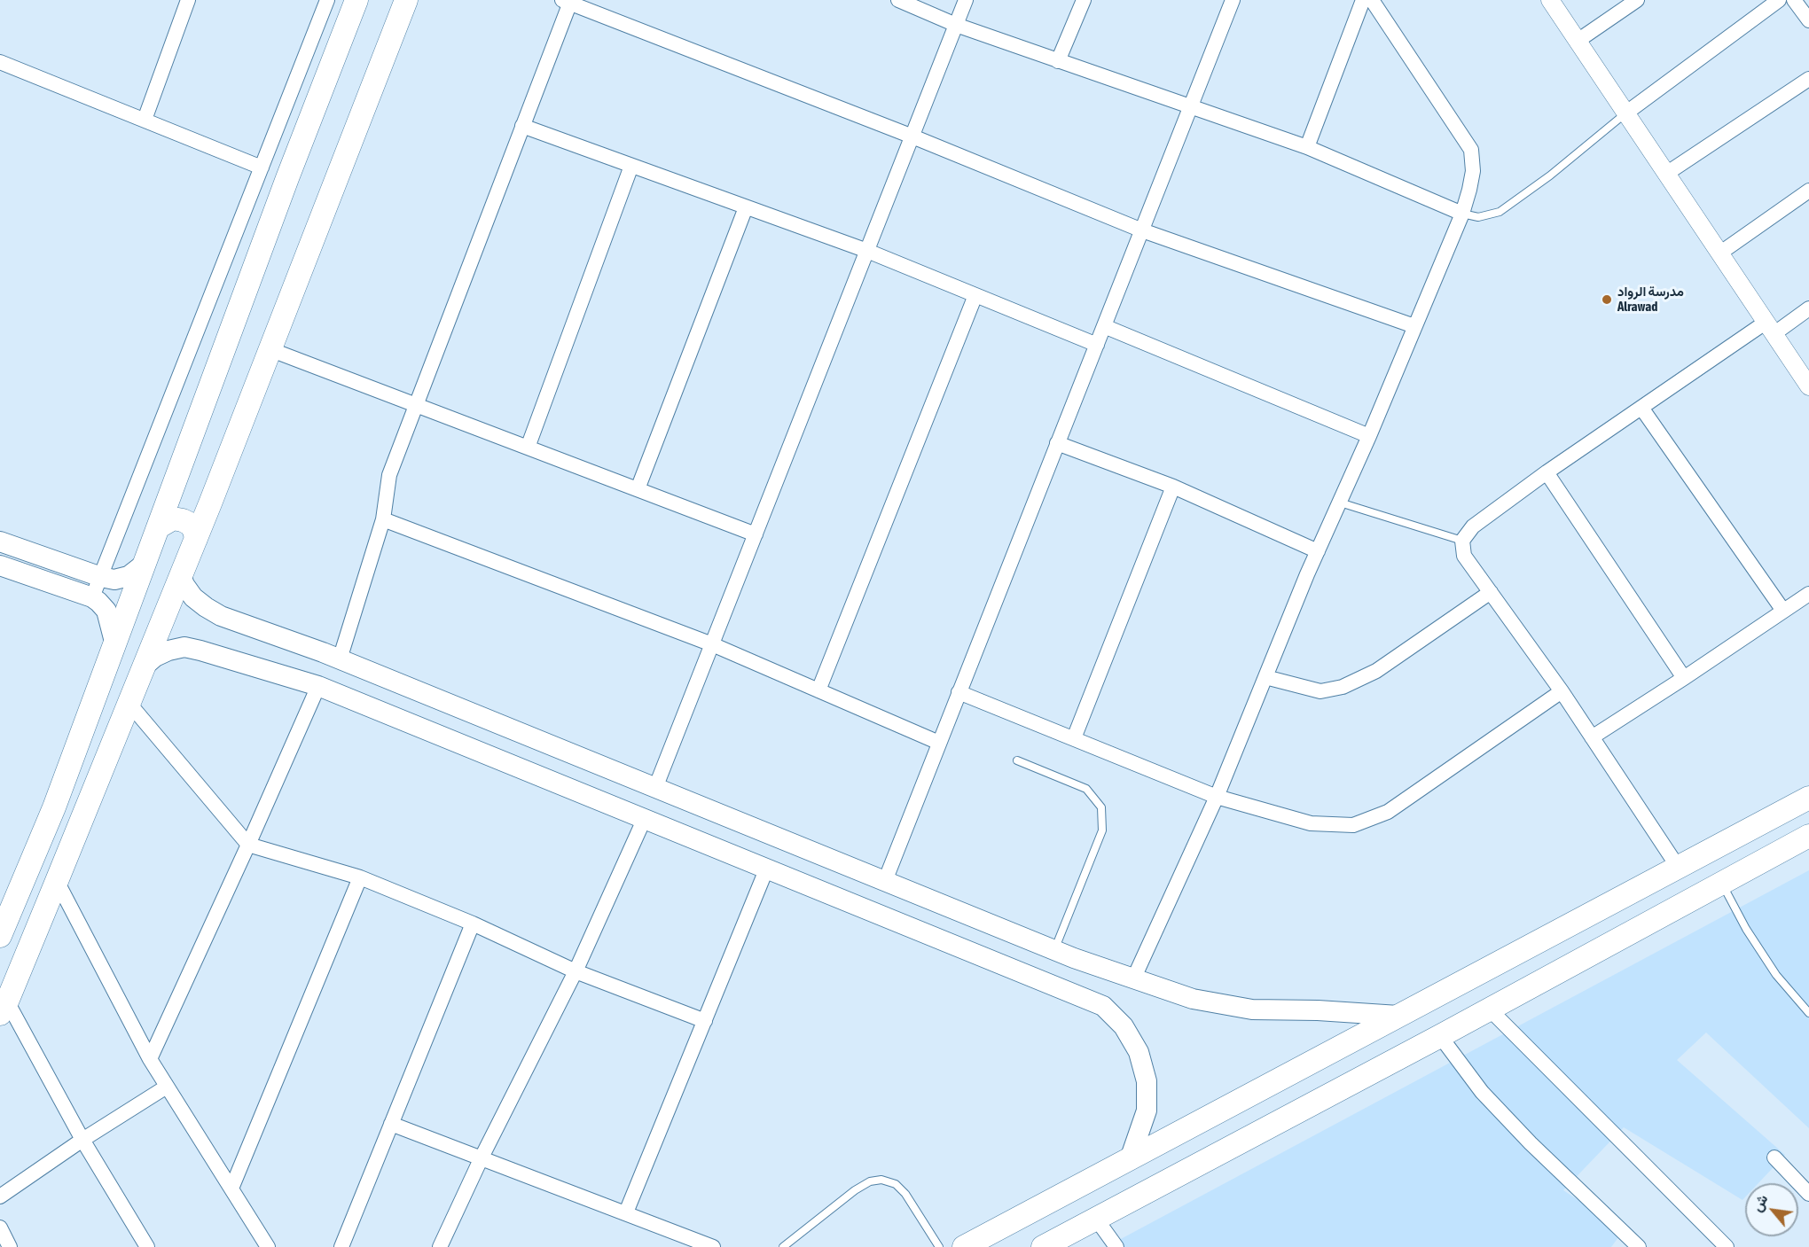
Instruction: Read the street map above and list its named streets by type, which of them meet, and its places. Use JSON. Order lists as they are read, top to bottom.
{
  "places": ["مدرسة الرواد Alrawad"],
  "north": "top left"
}
